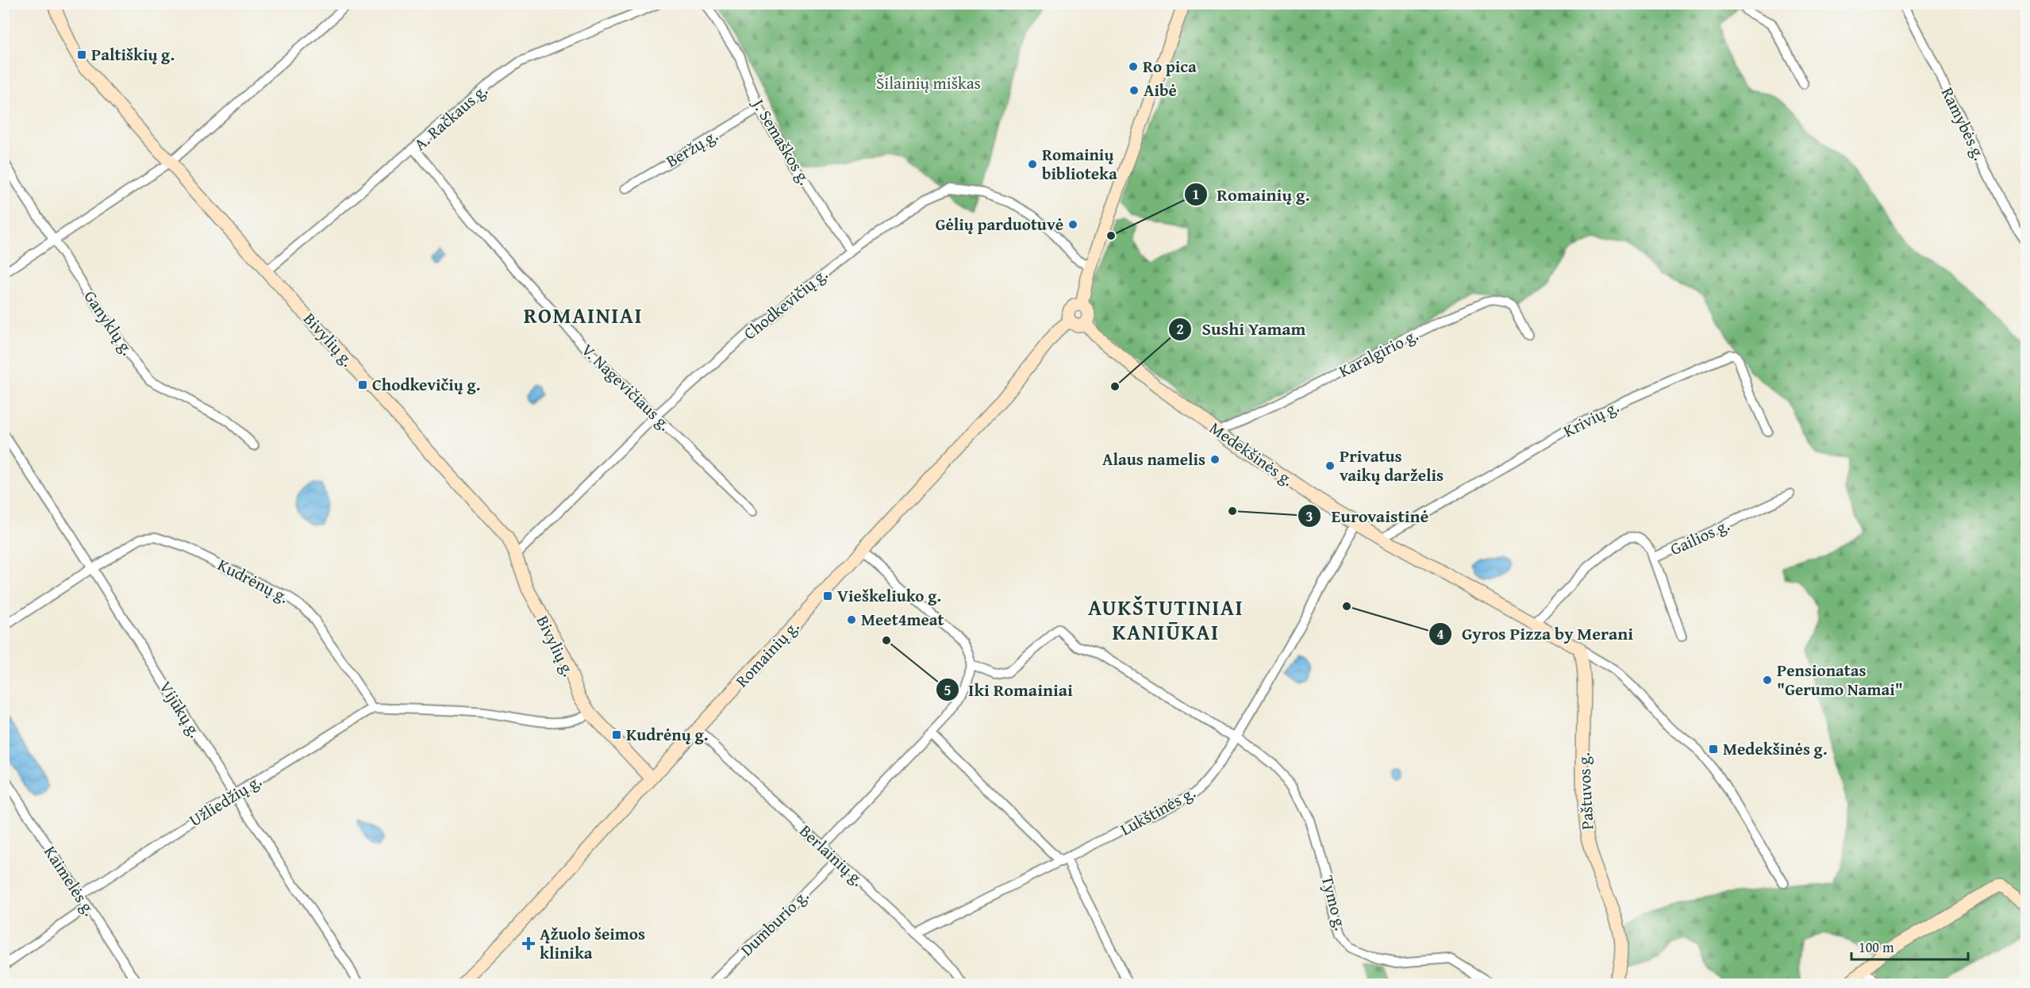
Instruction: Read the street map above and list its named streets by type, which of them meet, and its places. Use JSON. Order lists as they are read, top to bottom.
{
  "streets": {
    "street": [
      "A. Račkaus g.",
      "Ramybės g.",
      "J. Semaškos g.",
      "Beržų g.",
      "Chodkevičių g.",
      "Ganyklų g.",
      "Bivylių g.",
      "Karalgirio g.",
      "V. Nagevičiaus g.",
      "Krivių g.",
      "Medekšinės g.",
      "Gailios g.",
      "Kudrėnų g.",
      "Romainių g.",
      "Vijūkų g.",
      "Paštuvos g.",
      "Užliedžių g.",
      "Lukštinės g.",
      "Berlainių g.",
      "Kaimelės g.",
      "Tymo g.",
      "Dumburio g."
    ]
  },
  "crossings": [
    ["A. Račkaus g.", "Bivylių g."],
    ["A. Račkaus g.", "V. Nagevičiaus g."],
    ["J. Semaškos g.", "Beržų g."],
    ["J. Semaškos g.", "Chodkevičių g."],
    ["Chodkevičių g.", "Bivylių g."],
    ["Chodkevičių g.", "V. Nagevičiaus g."],
    ["Bivylių g.", "Romainių g."],
    ["Karalgirio g.", "Medekšinės g."],
    ["Krivių g.", "Medekšinės g."],
    ["Medekšinės g.", "Gailios g."],
    ["Medekšinės g.", "Romainių g."],
    ["Medekšinės g.", "Paštuvos g."],
    ["Medekšinės g.", "Lukštinės g."],
    ["Kudrėnų g.", "Vijūkų g."],
    ["Kudrėnų g.", "Užliedžių g."],
    ["Romainių g.", "Berlainių g."],
    ["Vijūkų g.", "Užliedžių g."],
    ["Užliedžių g.", "Kaimelės g."],
    ["Lukštinės g.", "Berlainių g."],
    ["Lukštinės g.", "Tymo g."],
    ["Berlainių g.", "Dumburio g."]
  ],
  "districts": ["ROMAINIAI", "AUKŠTUTINIAI KANIŪKAI"],
  "parks": ["Šilainių miškas"],
  "places": {
    "transit": [
      "Paltiškių g.",
      "Chodkevičių g.",
      "Vieškeliuko g.",
      "Kudrėnų g.",
      "Medekšinės g."
    ],
    "other": [
      "Ro pica",
      "Aibė",
      "Romainių biblioteka",
      "Gėlių parduotuvė",
      "Romainių g.",
      "Sushi Yamam",
      "Alaus namelis",
      "Privatus vaikų darželis",
      "Eurovaistinė",
      "Gyros Pizza by Merani",
      "Meet4meat",
      "Iki Romainiai",
      "Pensionatas \"Gerumo Namai\""
    ],
    "health": ["Ąžuolo šeimos klinika"]
  },
  "scale_bar": "100 m"
}
